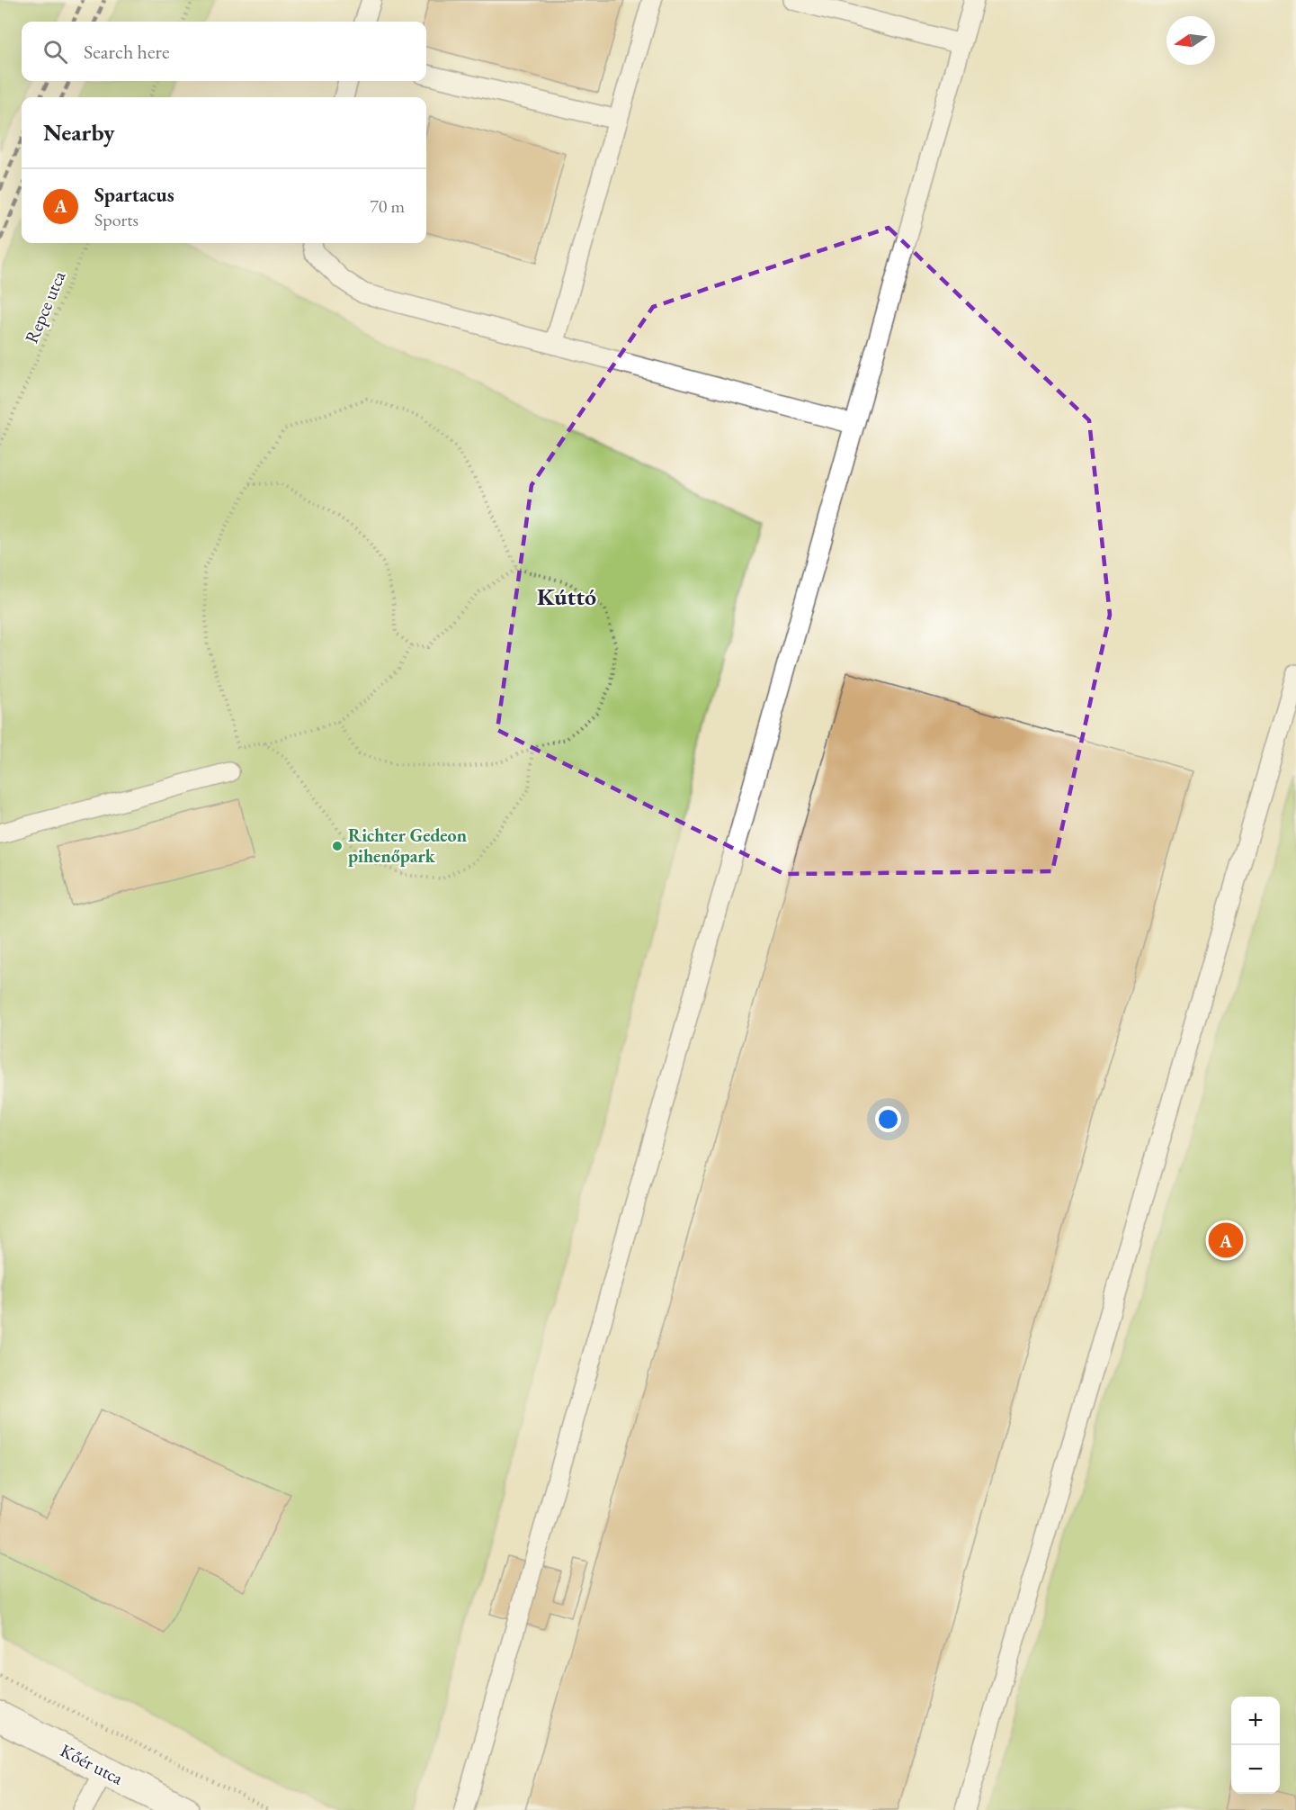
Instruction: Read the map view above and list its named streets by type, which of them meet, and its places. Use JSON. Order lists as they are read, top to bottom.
{
  "streets": {
    "street": ["Kőér utca"],
    "path": ["Repce utca"]
  },
  "districts": ["Kúttó"],
  "places": ["Richter Gedeon pihenőpark"],
  "north": "left",
  "page": {
    "search": "Search here",
    "heading": "Nearby",
    "list": [
      {
        "mark": "A",
        "name": "Spartacus",
        "note": "Sports",
        "value": "70 m"
      }
    ],
    "pins": "A",
    "map_buttons": ["+", "−"]
  }
}
